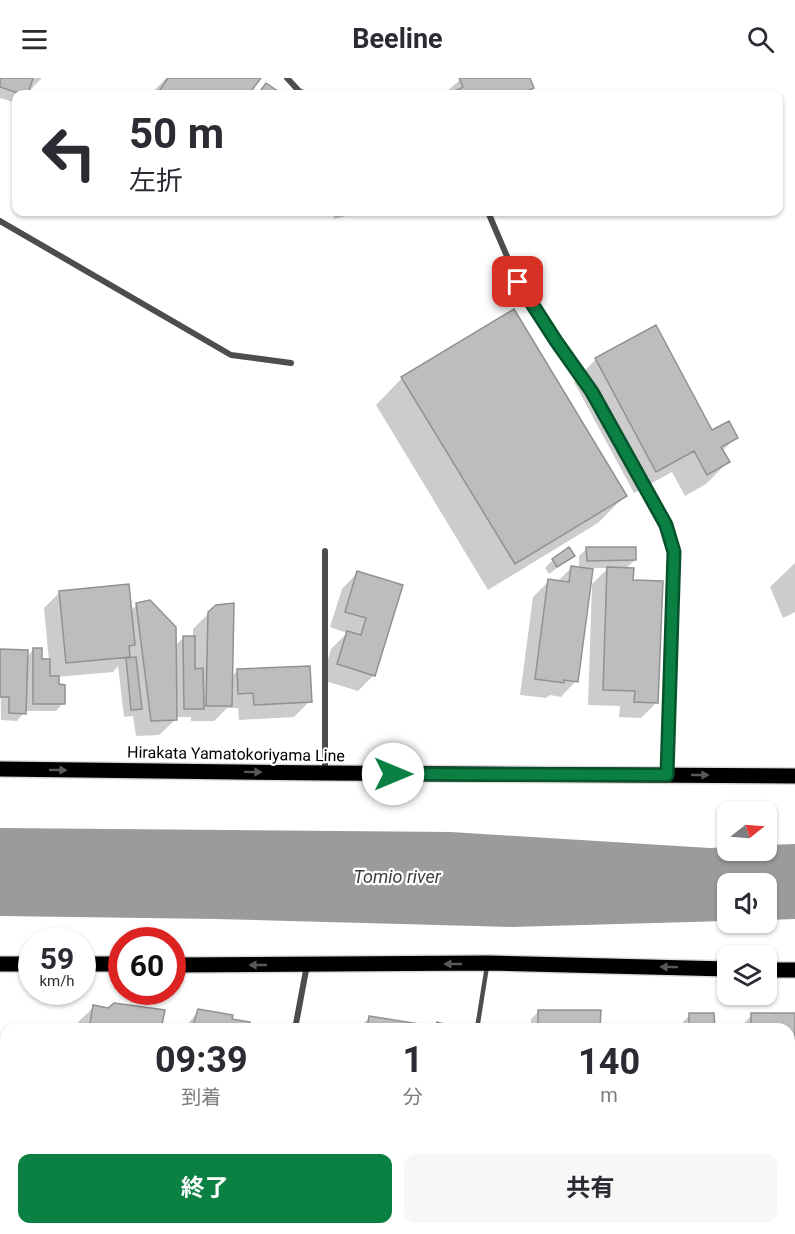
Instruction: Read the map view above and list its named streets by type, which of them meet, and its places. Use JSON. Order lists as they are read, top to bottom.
{
  "streets": {
    "main road": ["Hirakata Yamatokoriyama Line"]
  },
  "one_way": ["Hirakata Yamatokoriyama Line"],
  "water": ["Tomio river"],
  "north": "right",
  "page": {
    "header": "Beeline",
    "turn": ["50 m", "左折"],
    "speed": "59 km/h",
    "limit": "60",
    "eta": [
      "09:39",
      "到着",
      "1",
      "分",
      "140",
      "m"
    ],
    "buttons": ["終了", "共有"]
  }
}
